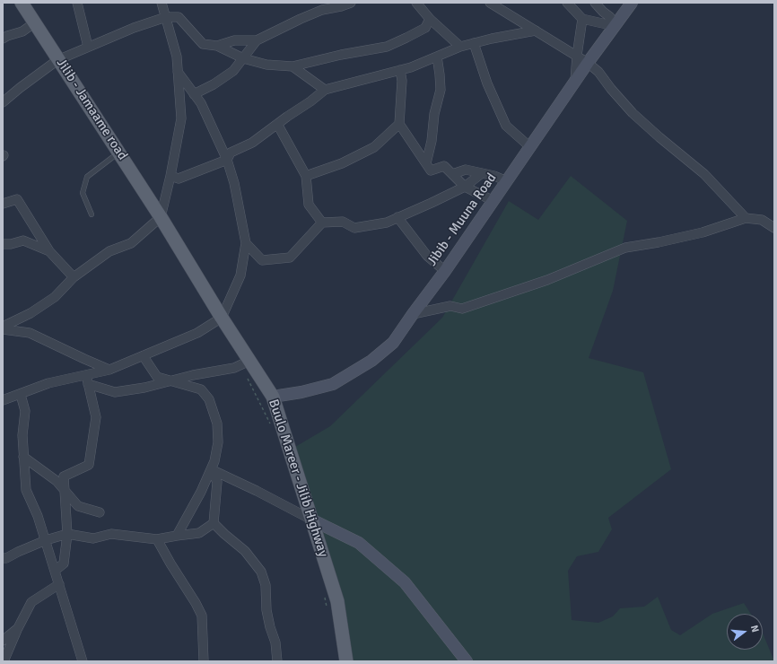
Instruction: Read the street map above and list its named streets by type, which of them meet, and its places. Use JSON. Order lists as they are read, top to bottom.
{
  "streets": {
    "main road": ["Jilib - Jamaame road", "Buulo Mareer - Jilib Highway"],
    "street": ["Jibib - Muuna Road"]
  },
  "crossings": [
    ["Jilib - Jamaame road", "Buulo Mareer - Jilib Highway"],
    ["Jibib - Muuna Road", "Buulo Mareer - Jilib Highway"]
  ],
  "north": "right"
}
